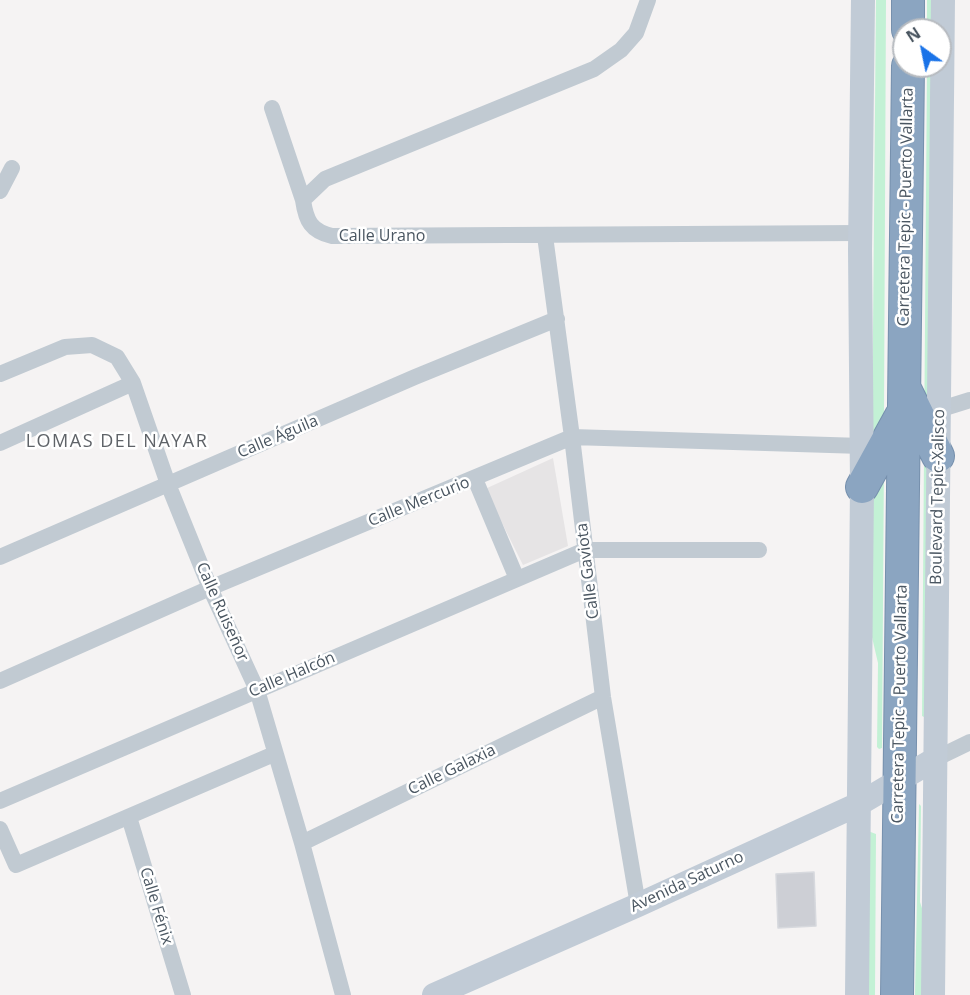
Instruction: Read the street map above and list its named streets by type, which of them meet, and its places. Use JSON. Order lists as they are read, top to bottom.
{
  "streets": {
    "highway": ["Carretera Tepic - Puerto Vallarta"],
    "main road": ["Boulevard Tepic-Xalisco", "Avenida Saturno"],
    "street": [
      "Calle Urano",
      "Calle Águila",
      "Calle Mercurio",
      "Calle Gaviota",
      "Calle Ruiseñor",
      "Calle Halcón",
      "Calle Galaxia",
      "Calle Fénix"
    ]
  },
  "crossings": [
    ["Carretera Tepic - Puerto Vallarta", "Avenida Saturno"],
    ["Calle Urano", "Calle Gaviota"],
    ["Calle Águila", "Calle Gaviota"],
    ["Calle Águila", "Calle Ruiseñor"],
    ["Boulevard Tepic-Xalisco", "Avenida Saturno"],
    ["Calle Mercurio", "Calle Gaviota"],
    ["Calle Mercurio", "Calle Ruiseñor"],
    ["Calle Gaviota", "Calle Halcón"],
    ["Calle Gaviota", "Calle Galaxia"],
    ["Calle Gaviota", "Avenida Saturno"],
    ["Calle Ruiseñor", "Calle Halcón"],
    ["Calle Ruiseñor", "Calle Galaxia"]
  ],
  "districts": ["LOMAS DEL NAYAR"],
  "north": "top left"
}
